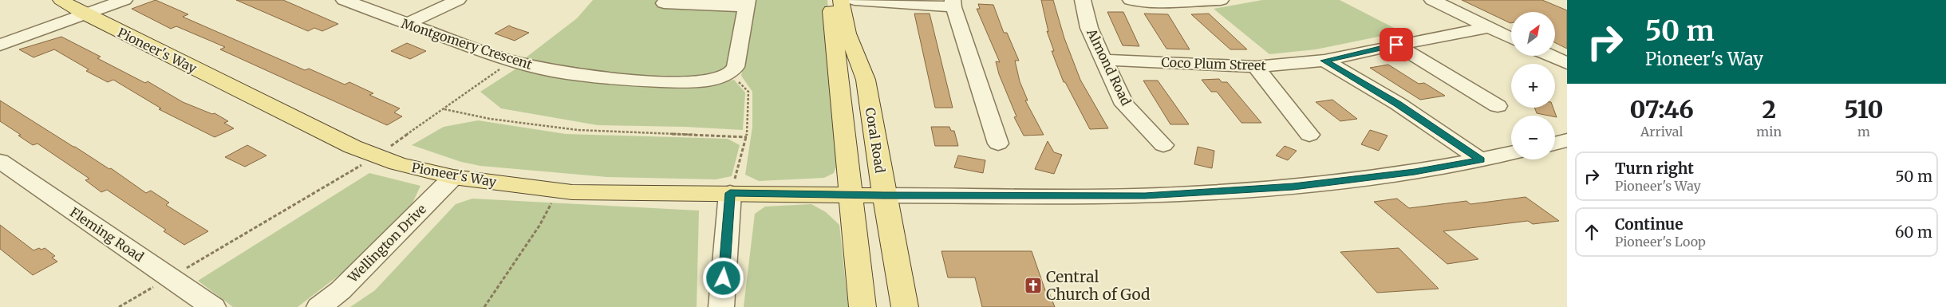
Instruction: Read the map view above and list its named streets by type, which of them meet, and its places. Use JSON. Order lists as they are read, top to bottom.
{
  "streets": {
    "main road": ["Pioneer's Way", "Coral Road"],
    "street": [
      "Montgomery Crescent",
      "Coco Plum Street",
      "Almond Road",
      "Fleming Road",
      "Wellington Drive"
    ]
  },
  "crossings": [
    ["Pioneer's Way", "Coral Road"],
    ["Pioneer's Way", "Wellington Drive"],
    ["Coco Plum Street", "Almond Road"]
  ],
  "places": {
    "church": ["Central Church of God"]
  },
  "north": "top right",
  "page": {
    "turn": ["50 m", "Pioneer's Way"],
    "map_buttons": ["+", "−"],
    "eta": [
      "07:46",
      "Arrival",
      "2",
      "min",
      "510",
      "m"
    ],
    "list": [
      {
        "name": "Turn right",
        "note": "Pioneer's Way",
        "value": "50 m"
      },
      {
        "name": "Continue",
        "note": "Pioneer's Loop",
        "value": "60 m"
      }
    ]
  }
}
